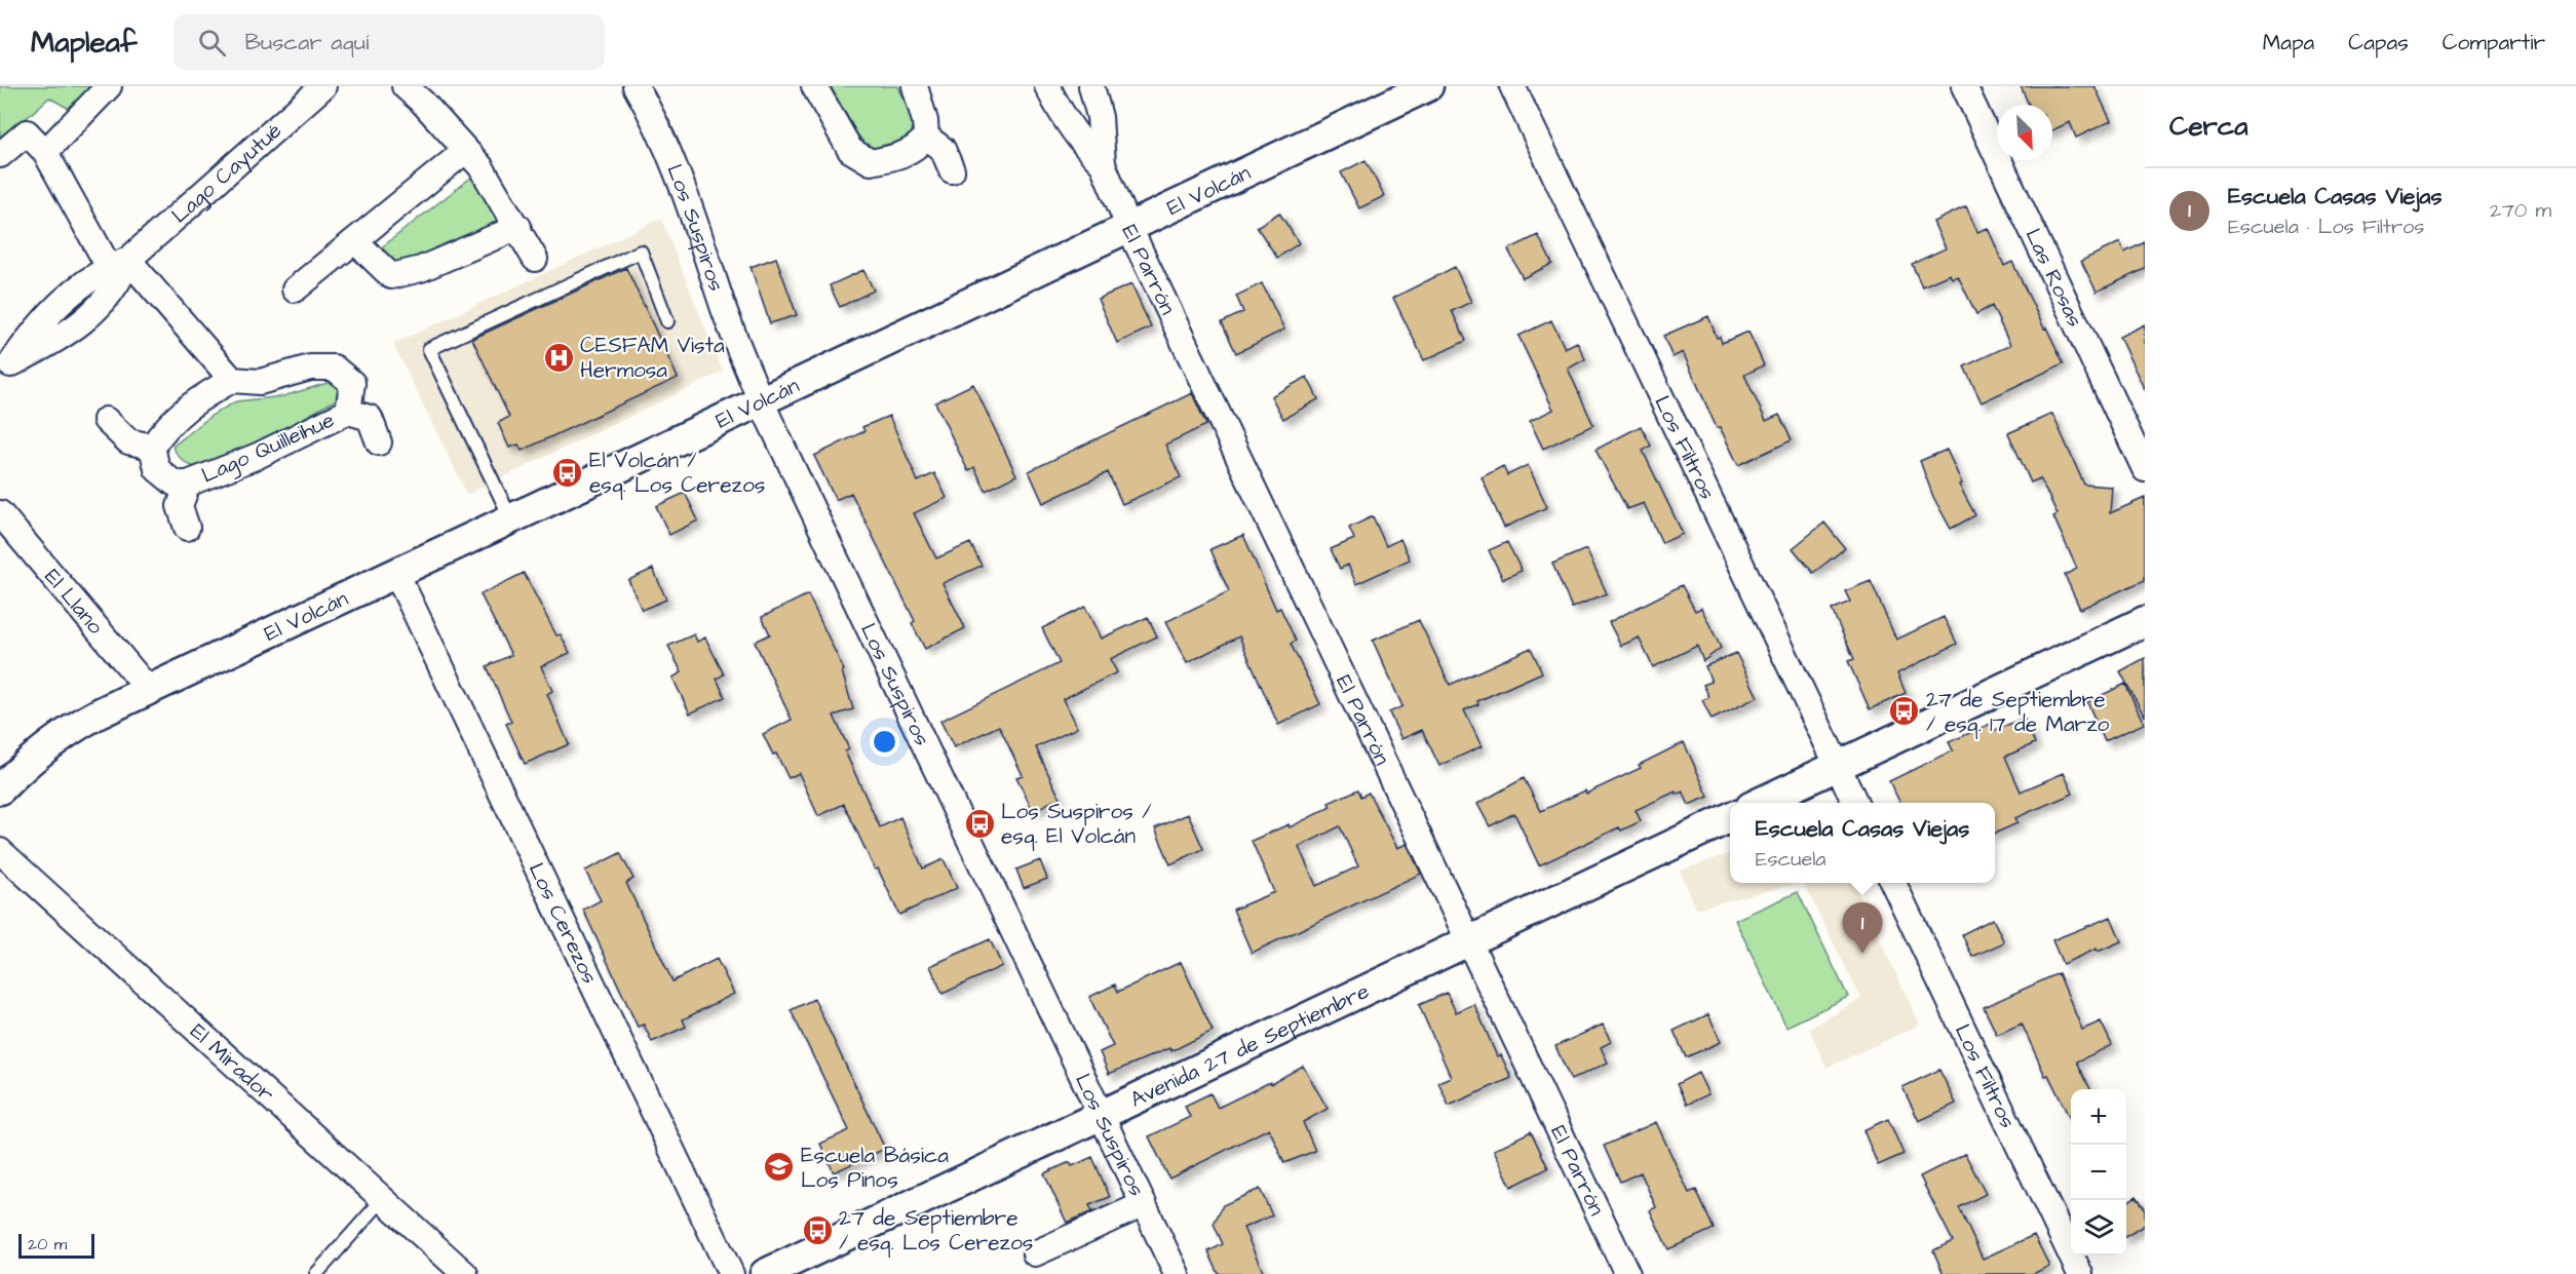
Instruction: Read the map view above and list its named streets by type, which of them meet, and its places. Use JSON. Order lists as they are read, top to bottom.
{
  "streets": {
    "street": [
      "Lago Cayutué",
      "El Volcán",
      "Los Suspiros",
      "El Parrón",
      "Las Rosas",
      "Los Filtros",
      "Lago Quilleihue",
      "El Llano",
      "Los Cerezos",
      "Avenida 27 de Septiembre",
      "El Mirador"
    ]
  },
  "crossings": [
    ["El Volcán", "Los Suspiros"],
    ["El Volcán", "El Parrón"],
    ["El Volcán", "El Llano"],
    ["El Volcán", "Los Cerezos"],
    ["Los Suspiros", "Avenida 27 de Septiembre"],
    ["El Parrón", "Avenida 27 de Septiembre"]
  ],
  "places": {
    "hospital": ["CESFAM Vista Hermosa"],
    "bus stop": [
      "El Volcán / esq. Los Cerezos",
      "27 de Septiembre / esq. 17 de Marzo",
      "Los Suspiros / esq. El Volcán",
      "27 de Septiembre / esq. Los Cerezos"
    ],
    "school or university": ["Escuela Básica Los Pinos"]
  },
  "scale_bar": "20 m",
  "north": "bottom right",
  "page": {
    "header": "Mapleaf",
    "search": "Buscar aquí",
    "nav": ["Mapa", "Capas", "Compartir"],
    "heading": "Cerca",
    "list": [
      {
        "mark": "1",
        "name": "Escuela Casas Viejas",
        "note": "Escuela · Los Filtros",
        "value": "270 m"
      }
    ],
    "popup": ["Escuela Casas Viejas", "Escuela"],
    "pins": "1",
    "map_buttons": ["+", "−"],
    "scale": "20 m"
  }
}
